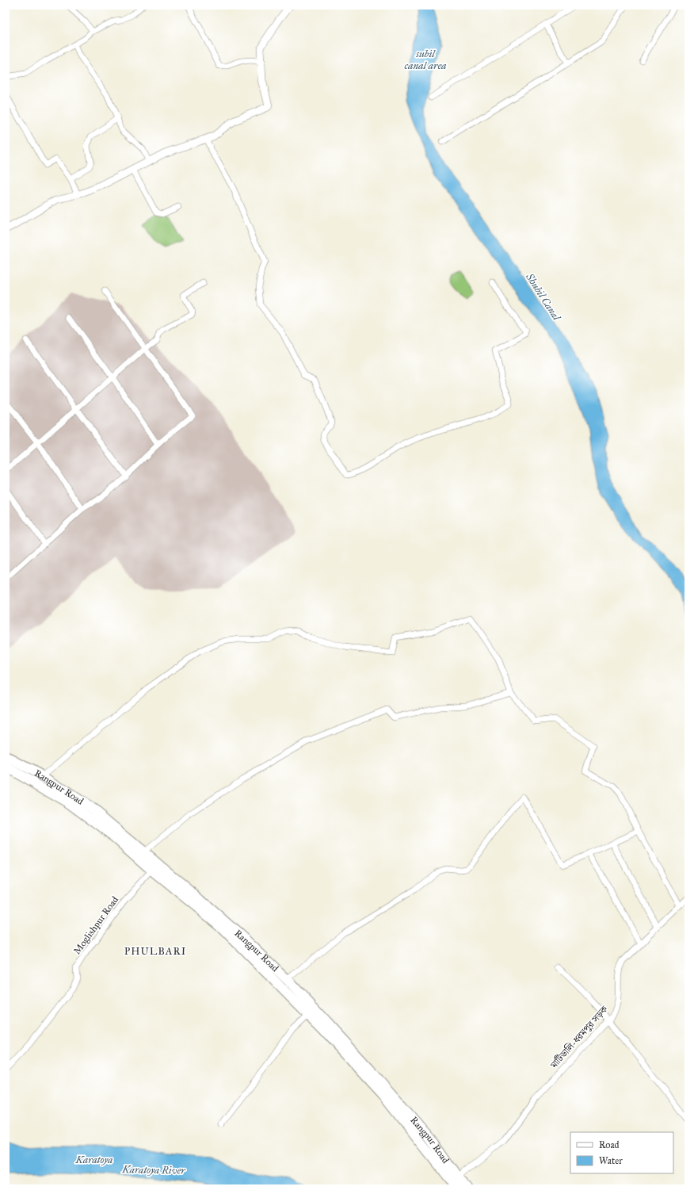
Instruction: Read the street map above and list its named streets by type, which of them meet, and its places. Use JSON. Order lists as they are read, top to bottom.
{
  "streets": {
    "highway": ["Rangpur Road"],
    "street": ["Moglishpur Road", "মাটিডালি-ধরমপুর সড়ক"]
  },
  "crossings": [
    ["Rangpur Road", "Moglishpur Road"],
    ["Rangpur Road", "মাটিডালি-ধরমপুর সড়ক"]
  ],
  "districts": ["PHULBARI"],
  "water": [
    "subil canal area",
    "Shubil Canal",
    "Karatoya",
    "Karatoya River"
  ],
  "legend": ["Road", "Water"]
}
